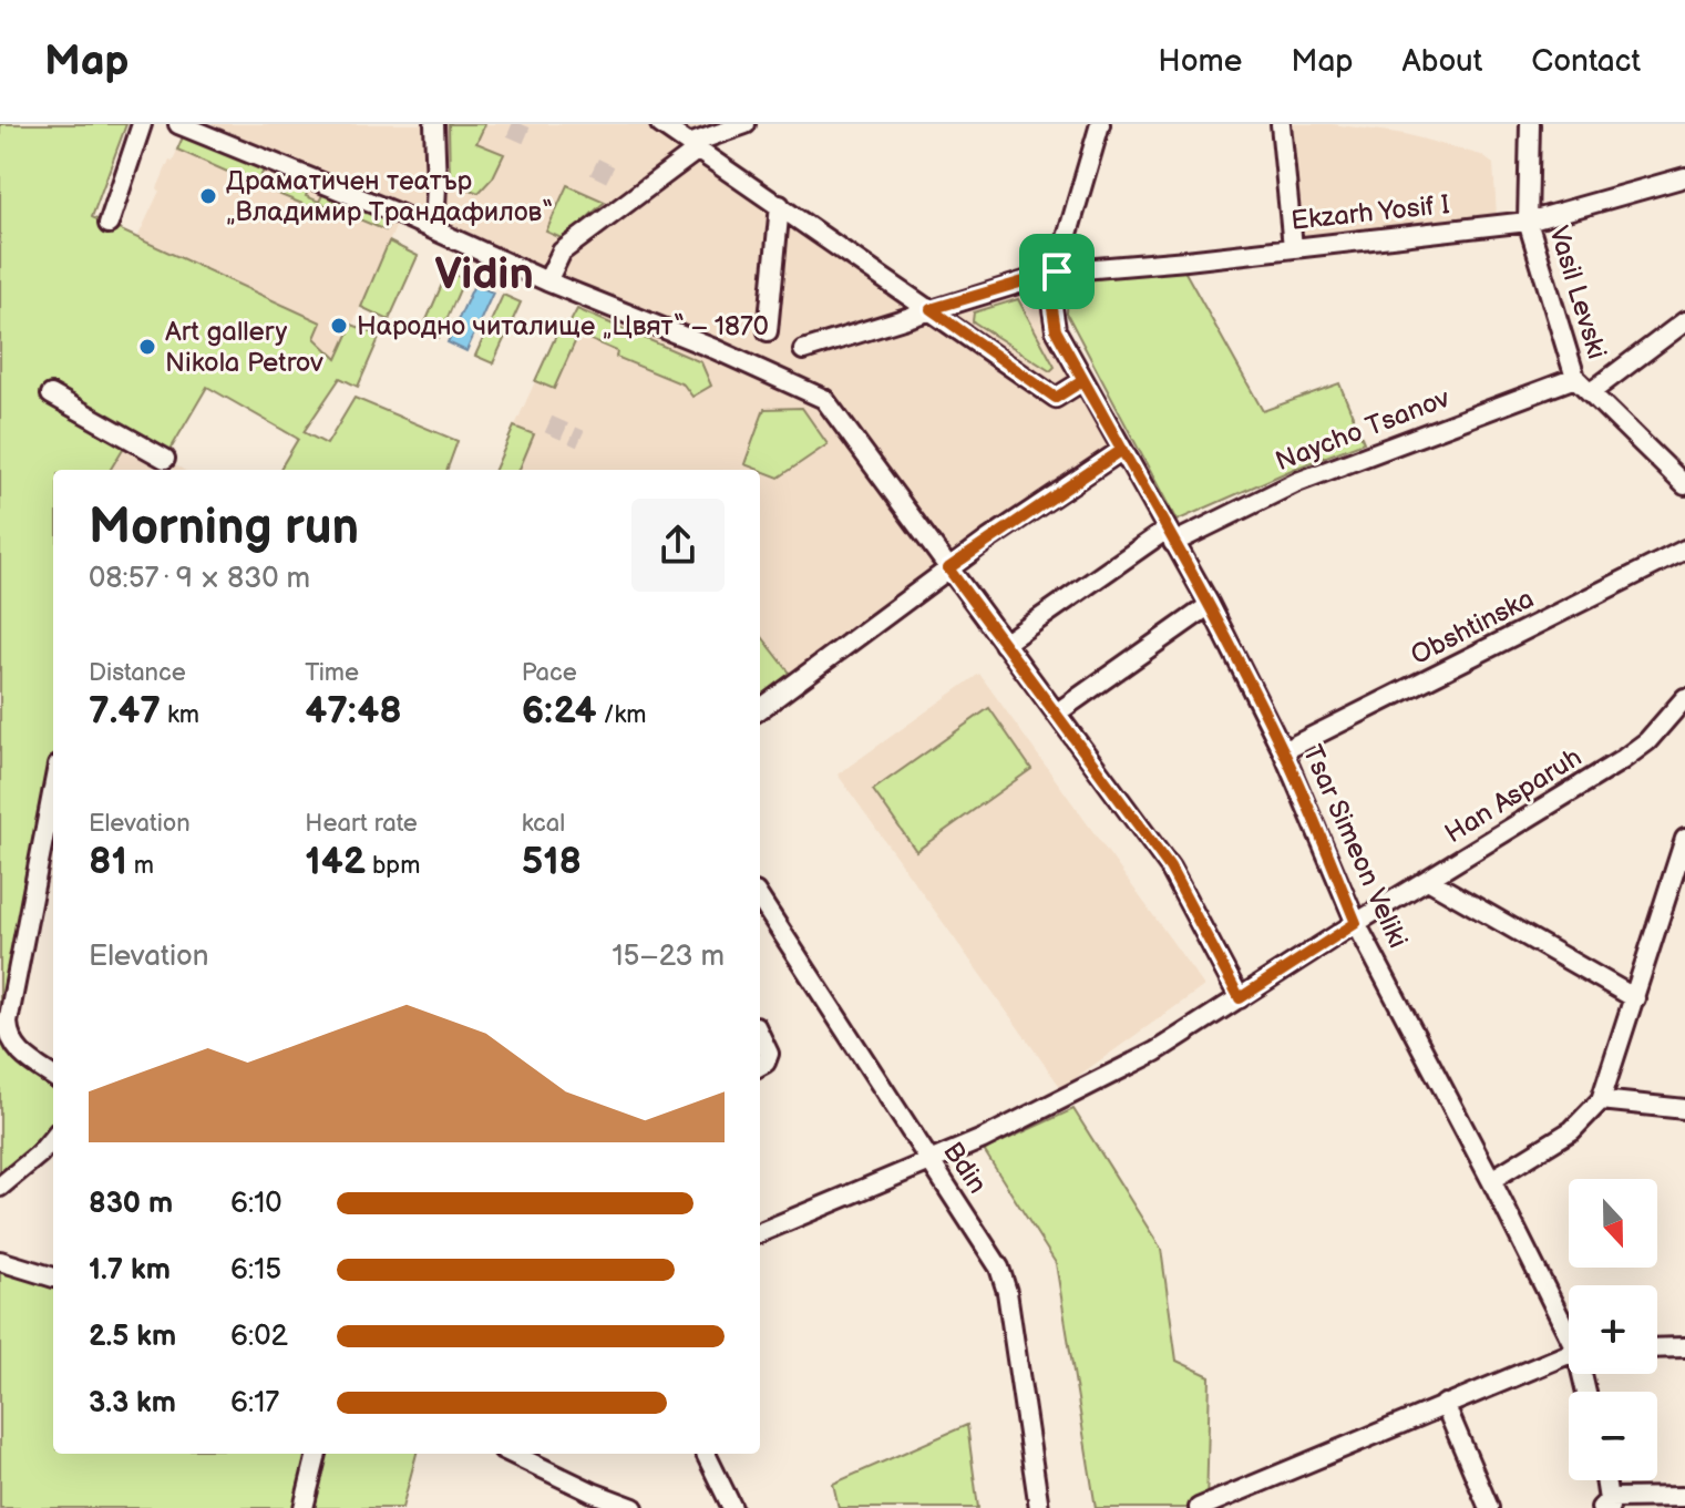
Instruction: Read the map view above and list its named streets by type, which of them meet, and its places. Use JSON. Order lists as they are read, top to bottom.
{
  "streets": {
    "street": [
      "Ekzarh Yosif I",
      "Vasil Levski",
      "Naycho Tsanov",
      "Obshtinska",
      "Han Asparuh",
      "Tsar Simeon Veliki",
      "Bdin"
    ]
  },
  "crossings": [
    ["Ekzarh Yosif I", "Vasil Levski"],
    ["Ekzarh Yosif I", "Tsar Simeon Veliki"],
    ["Vasil Levski", "Naycho Tsanov"],
    ["Naycho Tsanov", "Tsar Simeon Veliki"],
    ["Obshtinska", "Tsar Simeon Veliki"],
    ["Han Asparuh", "Tsar Simeon Veliki"],
    ["Han Asparuh", "Bdin"]
  ],
  "districts": ["Vidin"],
  "places": ["Драматичен театър „Владимир Трандафилов“", "Народно читалище „Цвят“ – 1870", "Art gallery Nikola Petrov"],
  "north": "bottom",
  "page": {
    "header": "Map",
    "nav": [
      "Home",
      "Map",
      "About",
      "Contact"
    ],
    "heading": ["Morning run", "08:57 · 9 × 830 m"],
    "stats": [
      ["Distance", "7.47 km"],
      ["Time", "47:48"],
      ["Pace", "6:24 /km"],
      ["Elevation", "81 m"],
      ["Heart rate", "142 bpm"],
      ["kcal", "518"]
    ],
    "chart": ["Elevation", "15–23 m"],
    "list": [
      {
        "name": "830 m",
        "note": "6:10"
      },
      {
        "name": "1.7 km",
        "note": "6:15"
      },
      {
        "name": "2.5 km",
        "note": "6:02"
      },
      {
        "name": "3.3 km",
        "note": "6:17"
      }
    ],
    "map_buttons": ["+", "−"]
  }
}
